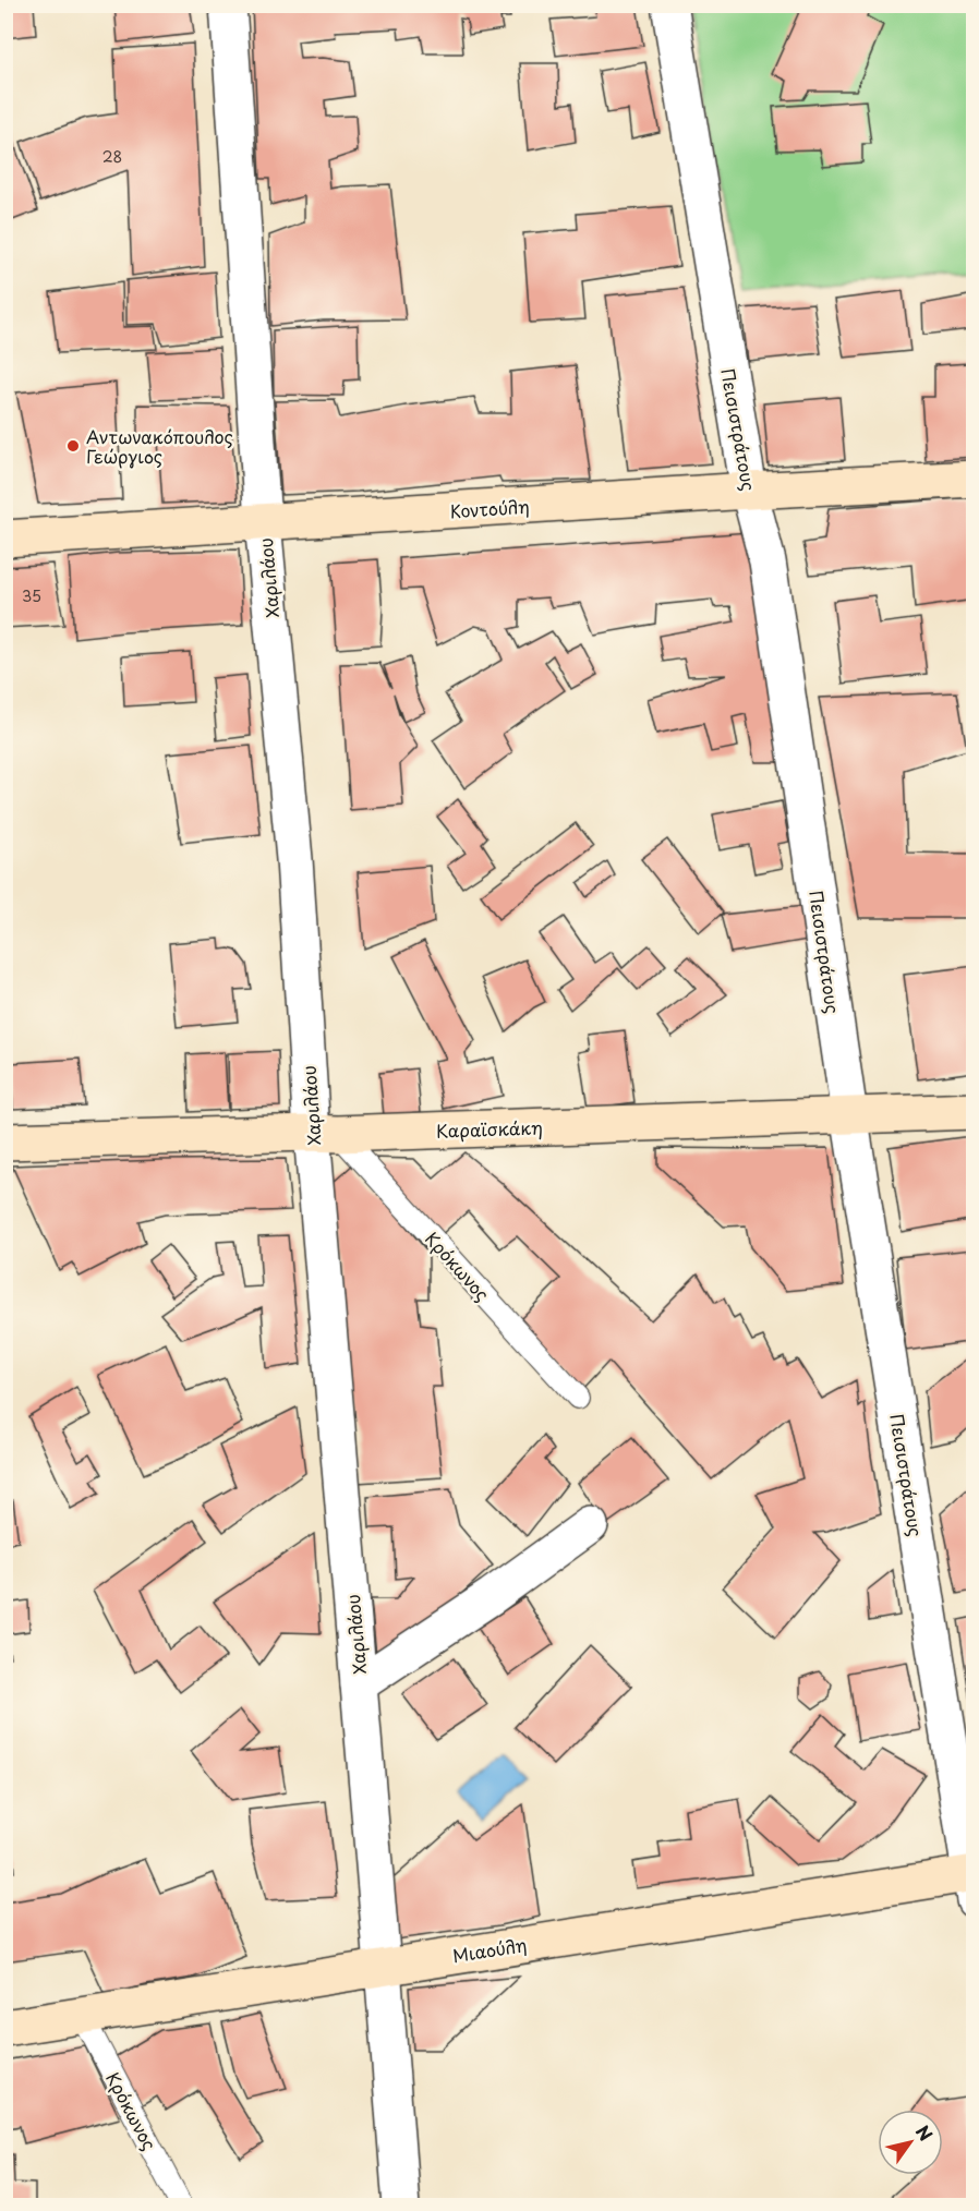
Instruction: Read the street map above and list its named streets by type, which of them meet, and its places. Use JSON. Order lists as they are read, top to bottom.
{
  "streets": {
    "street": [
      "Πεισιστράτους",
      "Κοντούλη",
      "Χαριλάου",
      "Καραϊσκάκη",
      "Μιαούλη"
    ],
    "lane": ["Κρόκωνος"]
  },
  "crossings": [
    ["Πεισιστράτους", "Κοντούλη"],
    ["Πεισιστράτους", "Καραϊσκάκη"],
    ["Πεισιστράτους", "Μιαούλη"],
    ["Κοντούλη", "Χαριλάου"],
    ["Χαριλάου", "Καραϊσκάκη"],
    ["Χαριλάου", "Κρόκωνος"],
    ["Χαριλάου", "Μιαούλη"],
    ["Καραϊσκάκη", "Κρόκωνος"],
    ["Κρόκωνος", "Μιαούλη"]
  ],
  "places": ["Αντωνακόπουλος Γεώργιος"],
  "house_numbers": ["28", "35"],
  "north": "top right"
}
